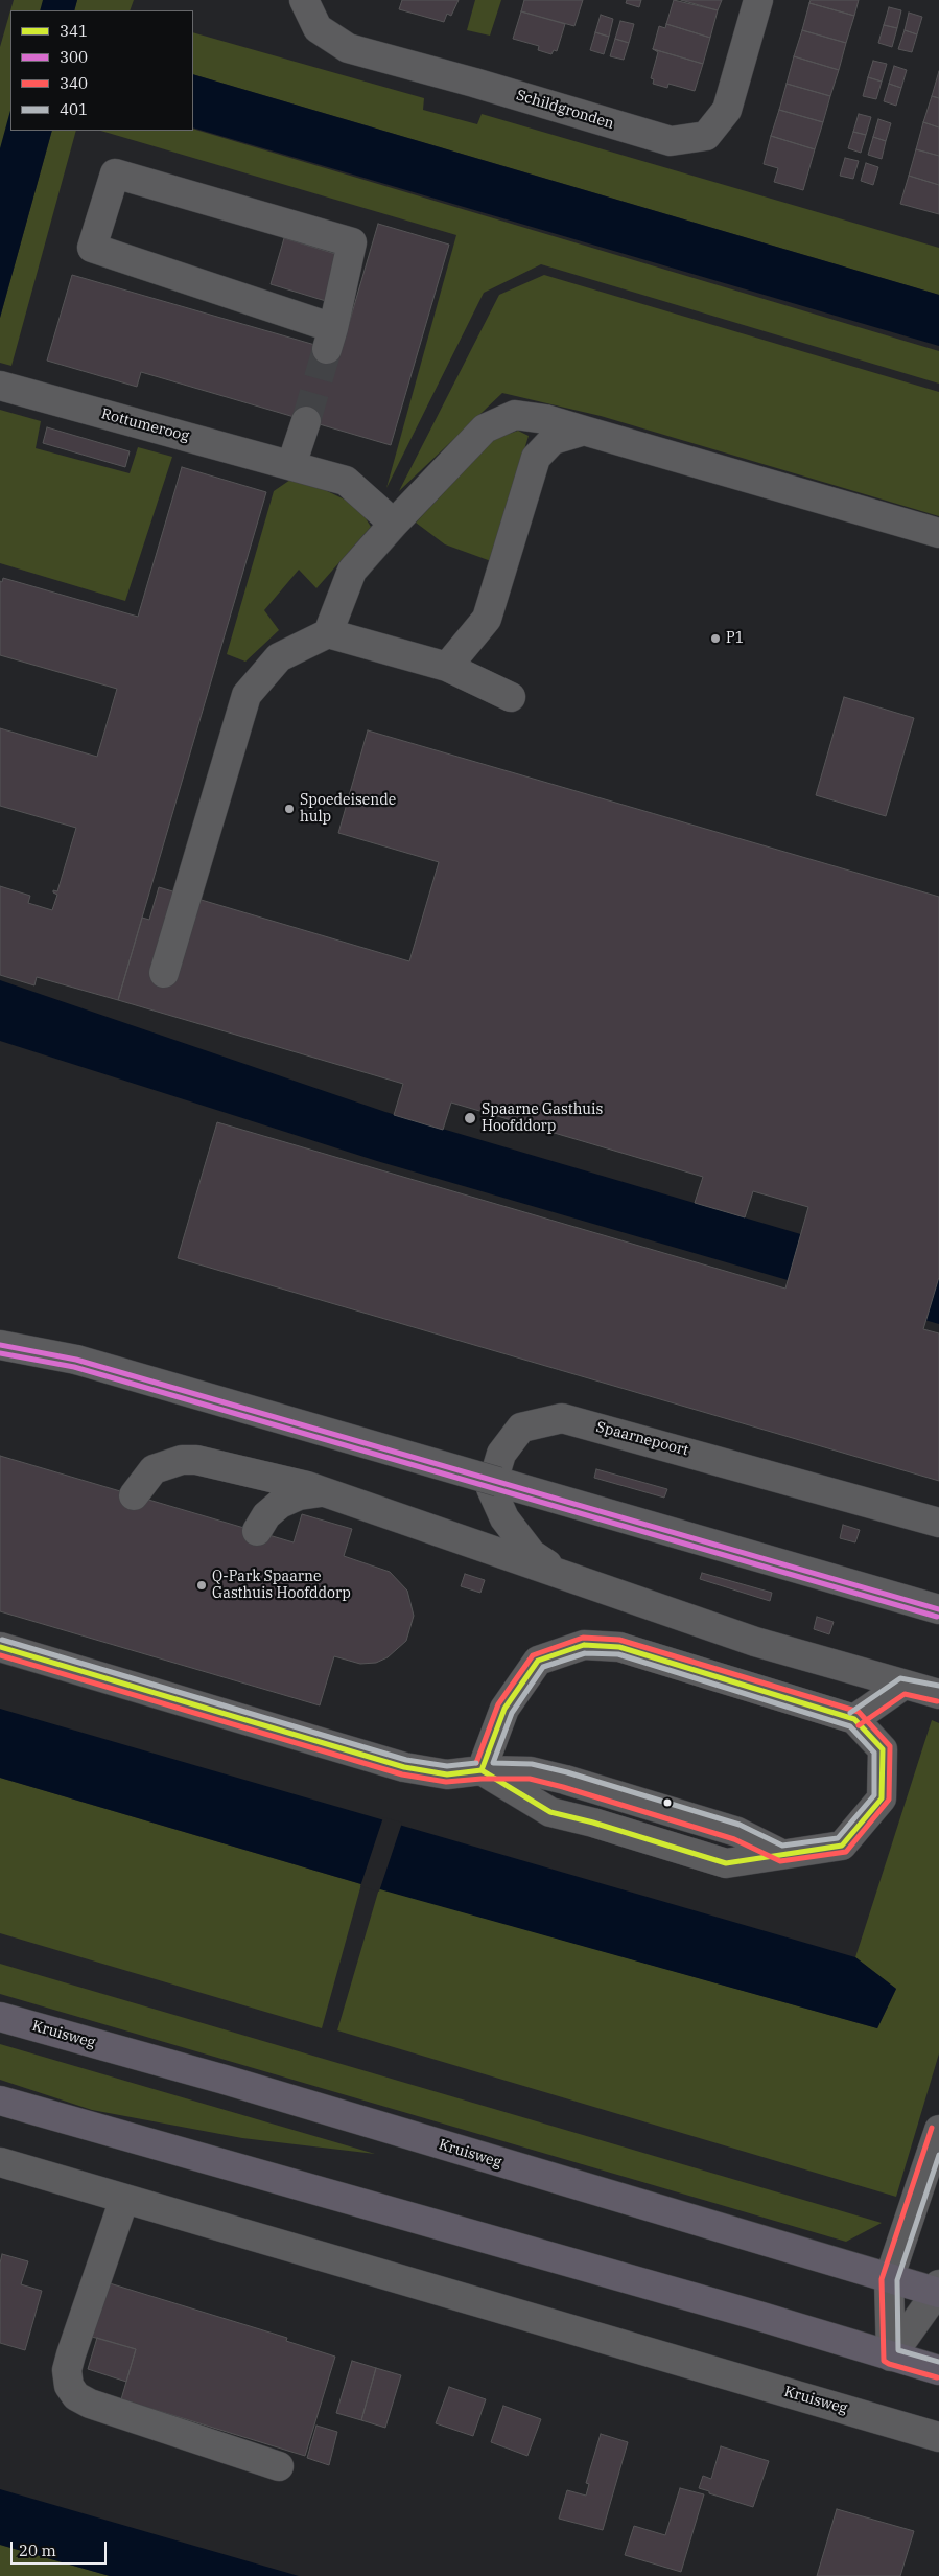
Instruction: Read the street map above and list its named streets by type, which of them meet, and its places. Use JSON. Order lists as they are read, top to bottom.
{
  "streets": {
    "highway": ["Kruisweg"],
    "street": ["Schildgronden", "Rottumeroog", "Spaarnepoort"]
  },
  "places": [
    "P1",
    "Spoedeisende hulp",
    "Spaarne Gasthuis Hoofddorp",
    "Q-Park Spaarne Gasthuis Hoofddorp"
  ],
  "lines": [
    "transit line 300",
    "transit line 340",
    "transit line 401",
    "transit line 341"
  ],
  "legend": [
    "341",
    "300",
    "340",
    "401"
  ],
  "scale_bar": "20 m"
}
